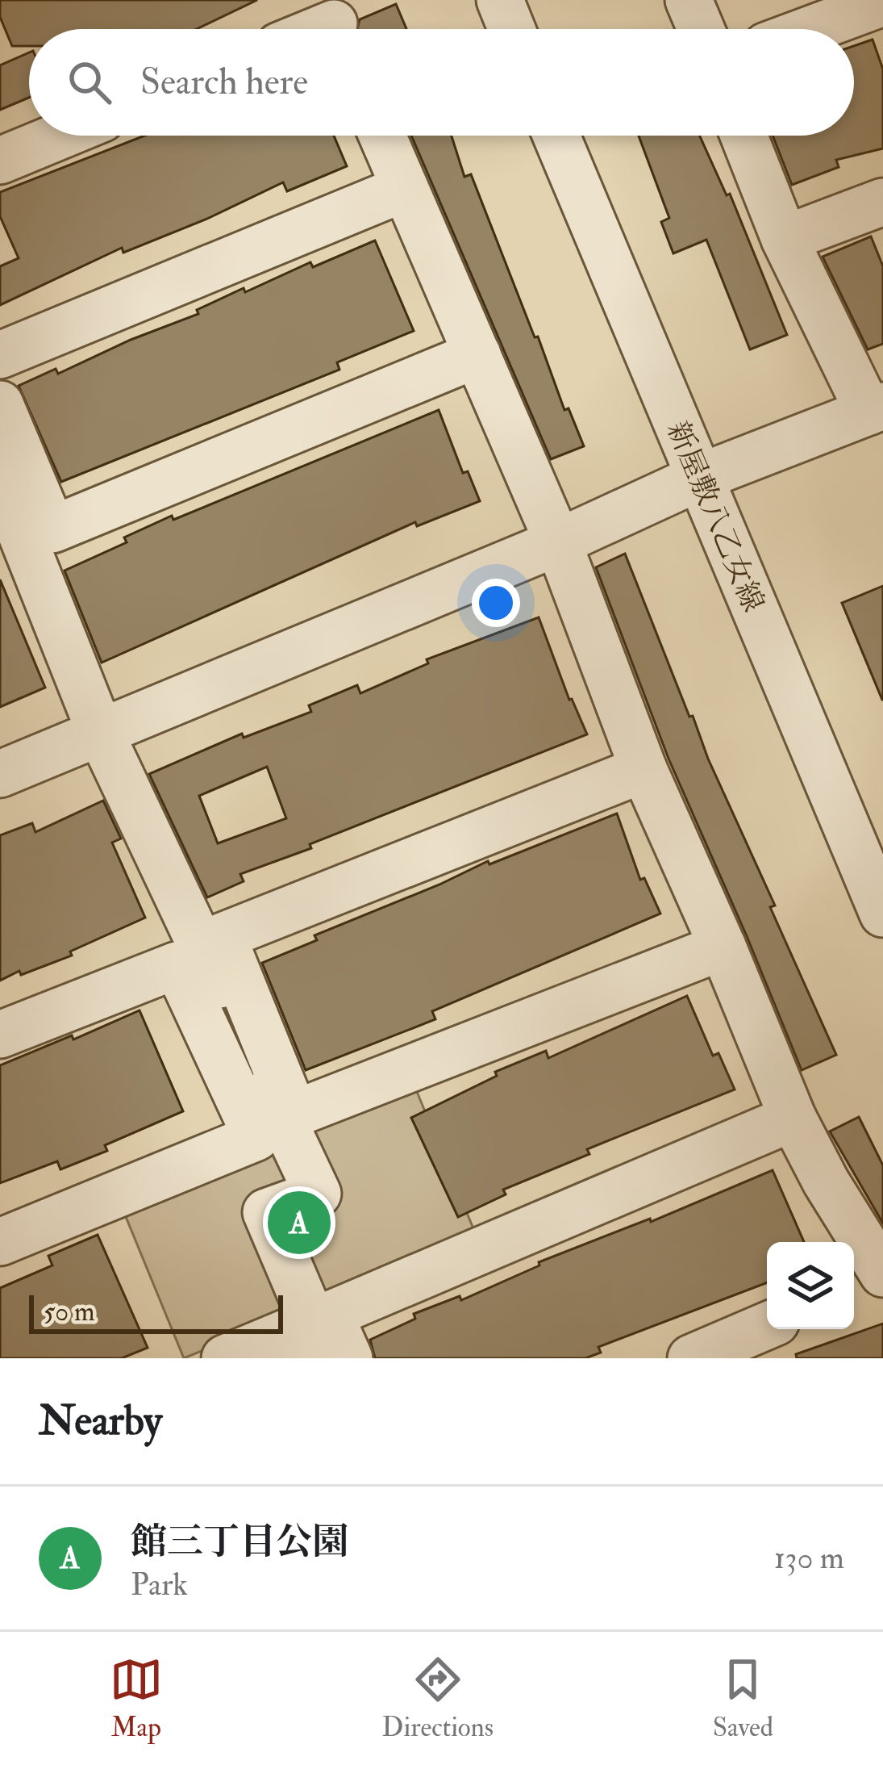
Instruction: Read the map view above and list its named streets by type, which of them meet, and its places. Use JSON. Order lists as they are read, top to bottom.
{
  "streets": {
    "street": ["新屋敷八乙女線"]
  },
  "scale_bar": "50 m",
  "page": {
    "search": "Search here",
    "pins": "A",
    "scale": "50 m",
    "heading": "Nearby",
    "list": [
      {
        "mark": "A",
        "name": "館三丁目公園",
        "note": "Park",
        "value": "130 m"
      }
    ],
    "nav": ["Map", "Directions", "Saved"]
  }
}
